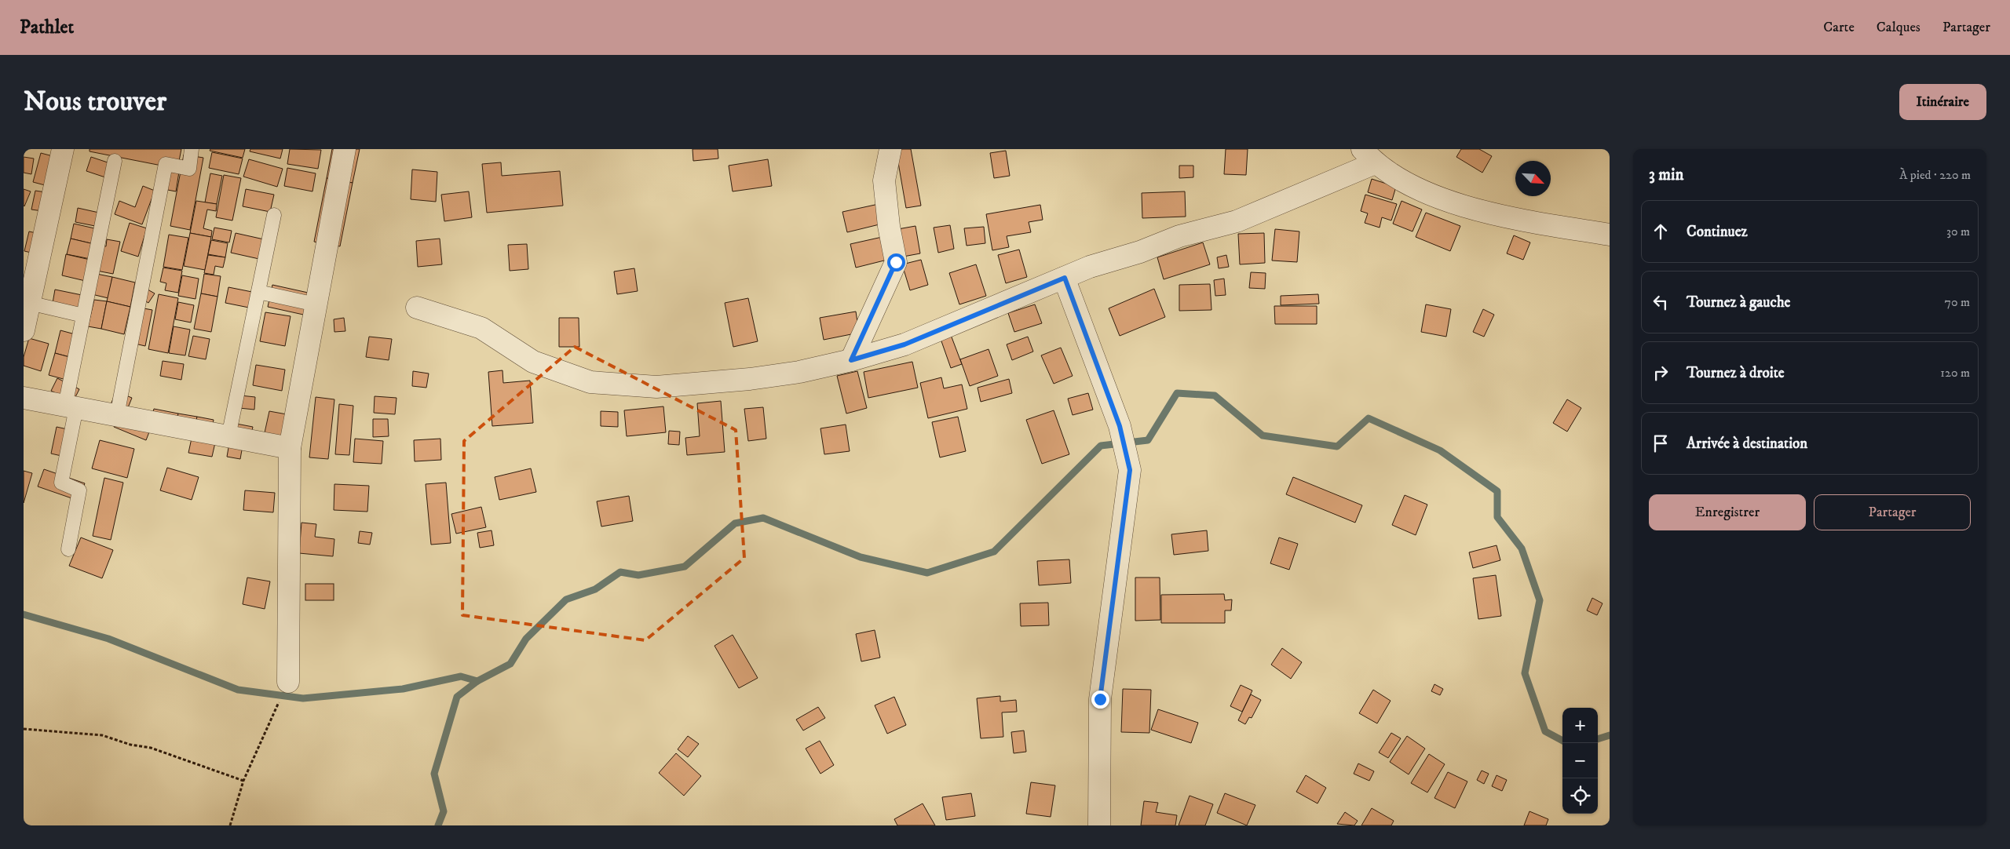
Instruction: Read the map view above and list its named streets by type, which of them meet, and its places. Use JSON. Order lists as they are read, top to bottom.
{
  "north": "bottom right",
  "page": {
    "header": "Pathlet",
    "nav": ["Carte", "Calques", "Partager"],
    "buttons": [
      "Itinéraire",
      ["Enregistrer", "Partager"]
    ],
    "title": "Nous trouver",
    "heading": ["3 min", "À pied · 220 m"],
    "list": [
      ["Continuez", "30 m"],
      ["Tournez à gauche", "70 m"],
      ["Tournez à droite", "120 m"],
      "Arrivée à destination"
    ],
    "map_buttons": ["+", "−"]
  }
}
